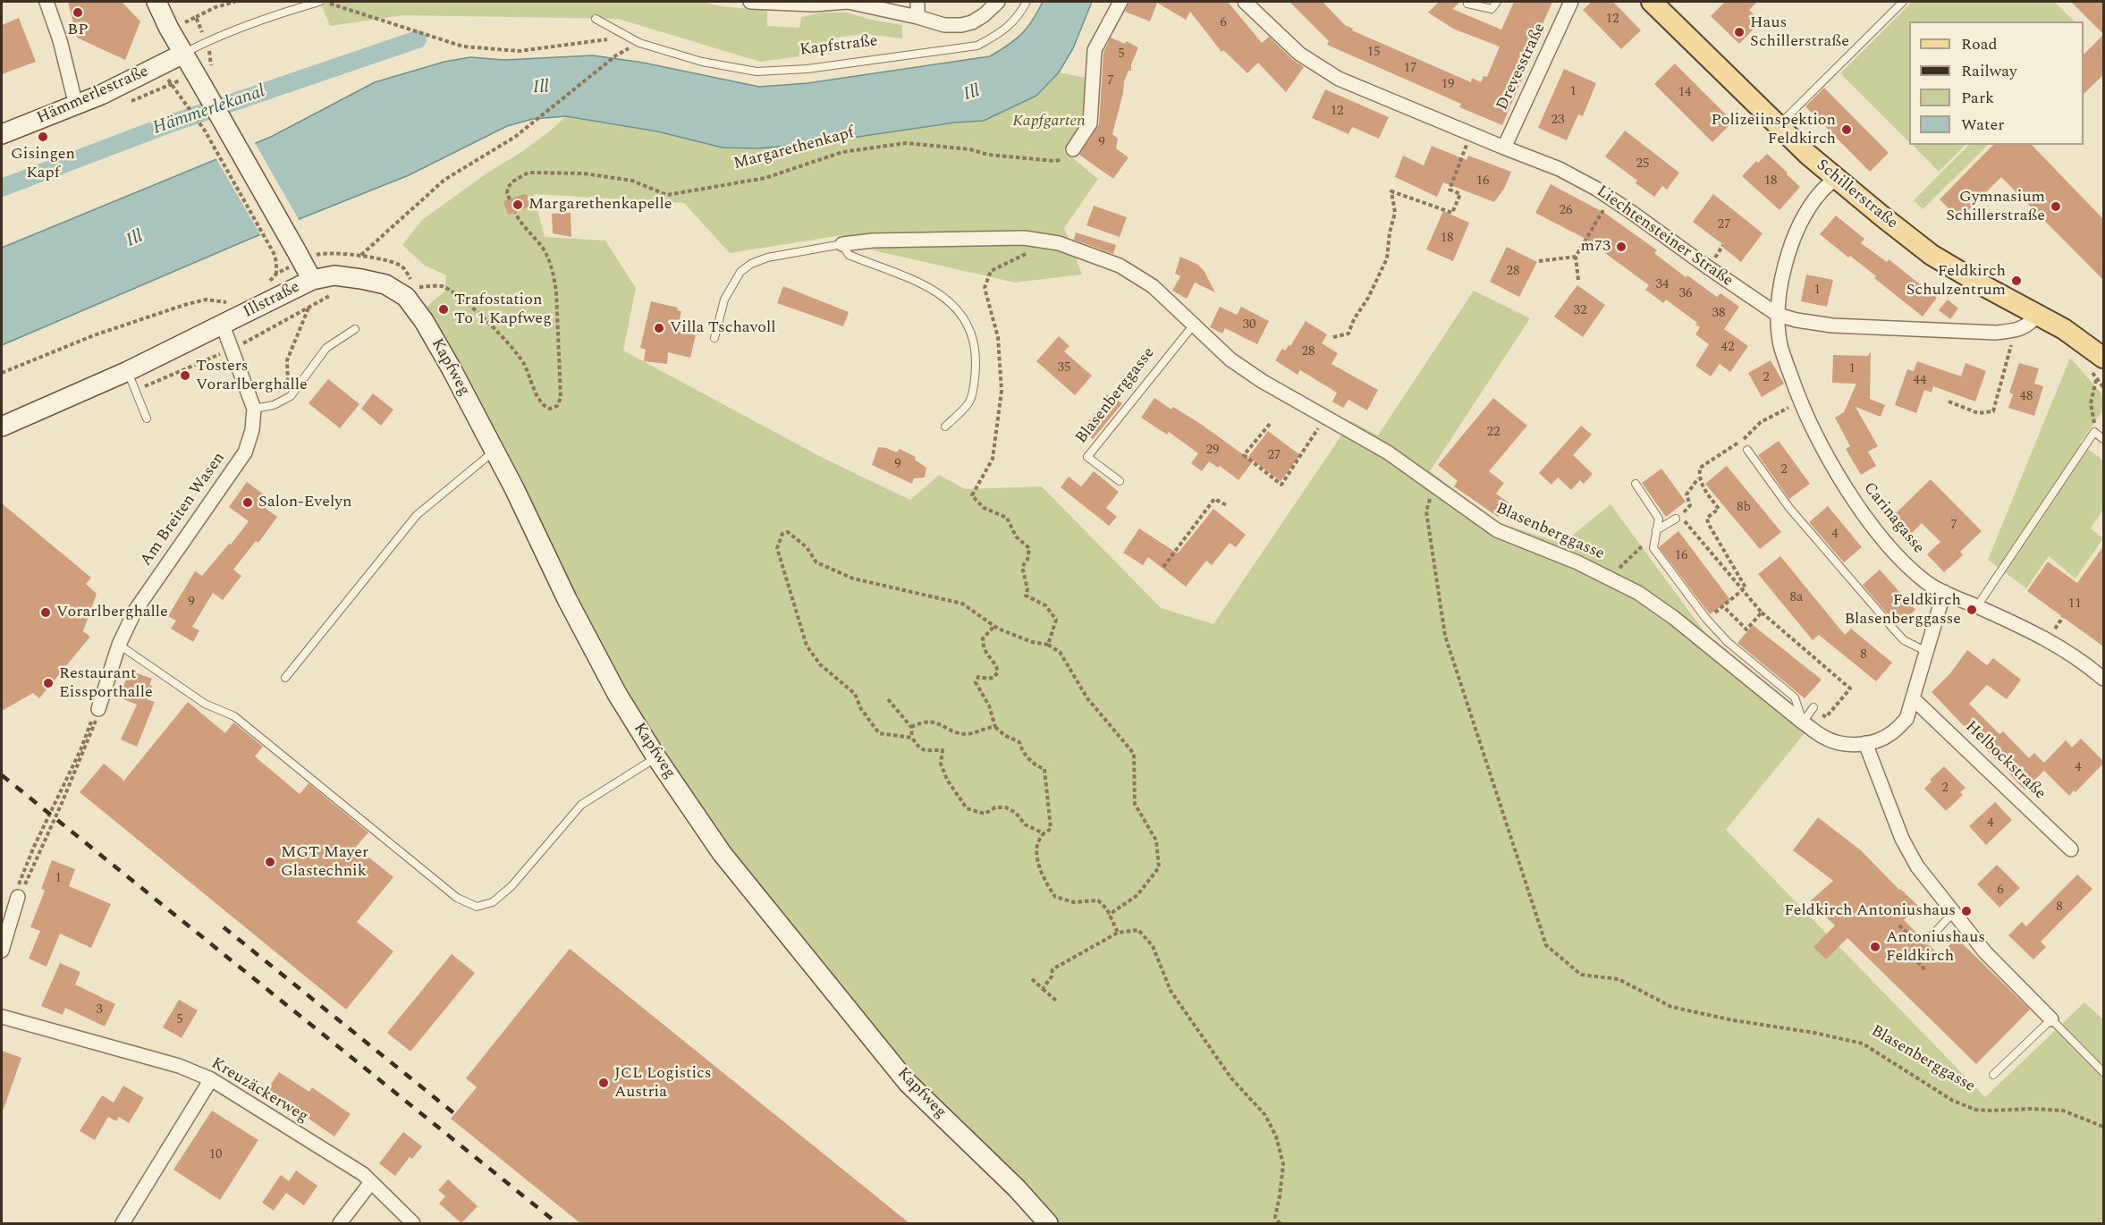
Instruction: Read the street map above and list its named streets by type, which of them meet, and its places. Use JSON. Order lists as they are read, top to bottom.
{
  "streets": {
    "main road": ["Schillerstraße"],
    "street": [
      "Drevesstraße",
      "Hämmerlestraße",
      "Liechtensteiner Straße",
      "Illstraße",
      "Kapfweg",
      "Blasenberggasse",
      "Am Breiten Wasen",
      "Carinagasse",
      "Helbockstraße",
      "Kreuzäckerweg"
    ],
    "lane": ["Kapfstraße"],
    "path": ["Margarethenkapf"]
  },
  "crossings": [
    ["Drevesstraße", "Liechtensteiner Straße"],
    ["Hämmerlestraße", "Illstraße"],
    ["Schillerstraße", "Carinagasse"],
    ["Liechtensteiner Straße", "Carinagasse"],
    ["Illstraße", "Kapfweg"],
    ["Illstraße", "Am Breiten Wasen"],
    ["Blasenberggasse", "Carinagasse"],
    ["Blasenberggasse", "Helbockstraße"]
  ],
  "water": ["Ill", "Hämmerlekanal"],
  "parks": ["Kapfgarten"],
  "places": [
    "BP",
    "Haus Schillerstraße",
    "Polizeiinspektion Feldkirch",
    "Gisingen Kapf",
    "Margarethenkapelle",
    "Gymnasium Schillerstraße",
    "m73",
    "Feldkirch Schulzentrum",
    "Trafostation To 1 Kapfweg",
    "Villa Tschavoll",
    "Tosters Vorarlberghalle",
    "Salon-Evelyn",
    "Feldkirch Blasenberggasse",
    "Vorarlberghalle",
    "Restaurant Eissporthalle",
    "MGT Mayer Glastechnik",
    "Feldkirch Antoniushaus",
    "Antoniushaus Feldkirch",
    "JCL Logistics Austria"
  ],
  "house_numbers": [
    "12",
    "6",
    "15",
    "5",
    "17",
    "7",
    "19",
    "1",
    "14",
    "12",
    "23",
    "9",
    "25",
    "16",
    "18",
    "26",
    "27",
    "18",
    "28",
    "34",
    "1",
    "36",
    "32",
    "38",
    "30",
    "42",
    "28",
    "35",
    "1",
    "2",
    "44",
    "48",
    "22",
    "29",
    "27",
    "9",
    "2",
    "8b",
    "7",
    "4",
    "16",
    "8a",
    "9",
    "11",
    "8",
    "4",
    "2",
    "4",
    "1",
    "6",
    "8",
    "3",
    "5",
    "10"
  ],
  "legend": [
    "Road",
    "Railway",
    "Park",
    "Water"
  ]
}
